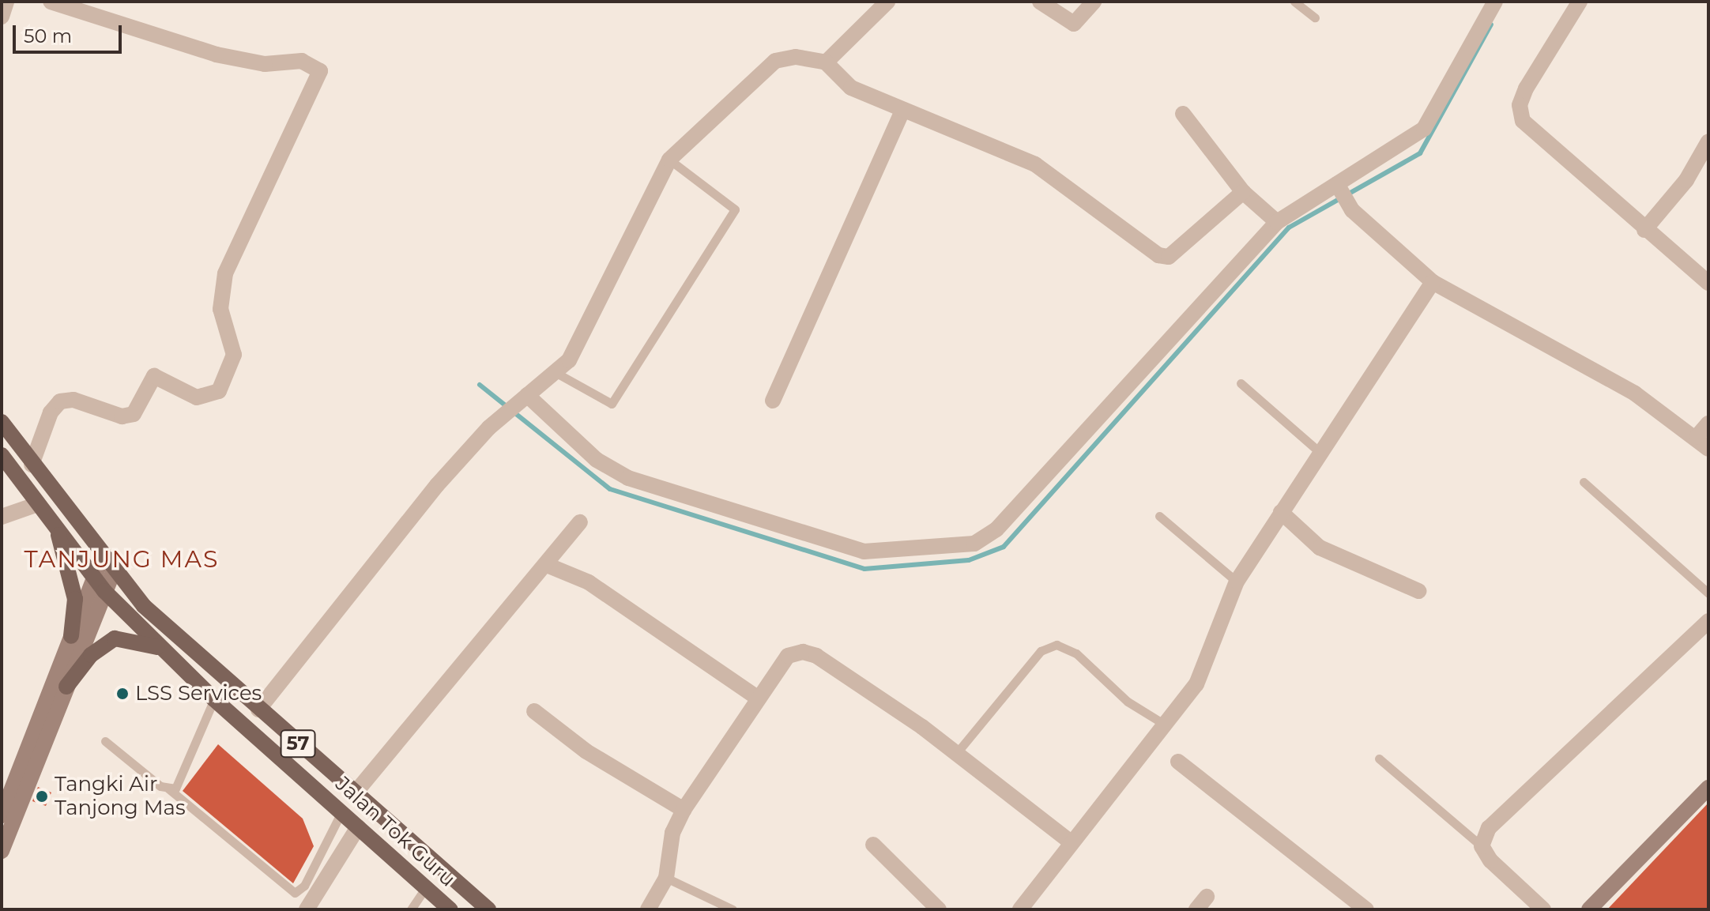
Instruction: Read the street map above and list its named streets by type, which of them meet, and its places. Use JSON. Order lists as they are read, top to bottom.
{
  "streets": {
    "main road": ["57", "Jalan Tok Guru"]
  },
  "crossings": [
    ["57", "Jalan Tok Guru"]
  ],
  "districts": ["TANJUNG MAS"],
  "places": ["LSS Services", "Tangki Air Tanjong Mas"],
  "scale_bar": "50 m"
}
